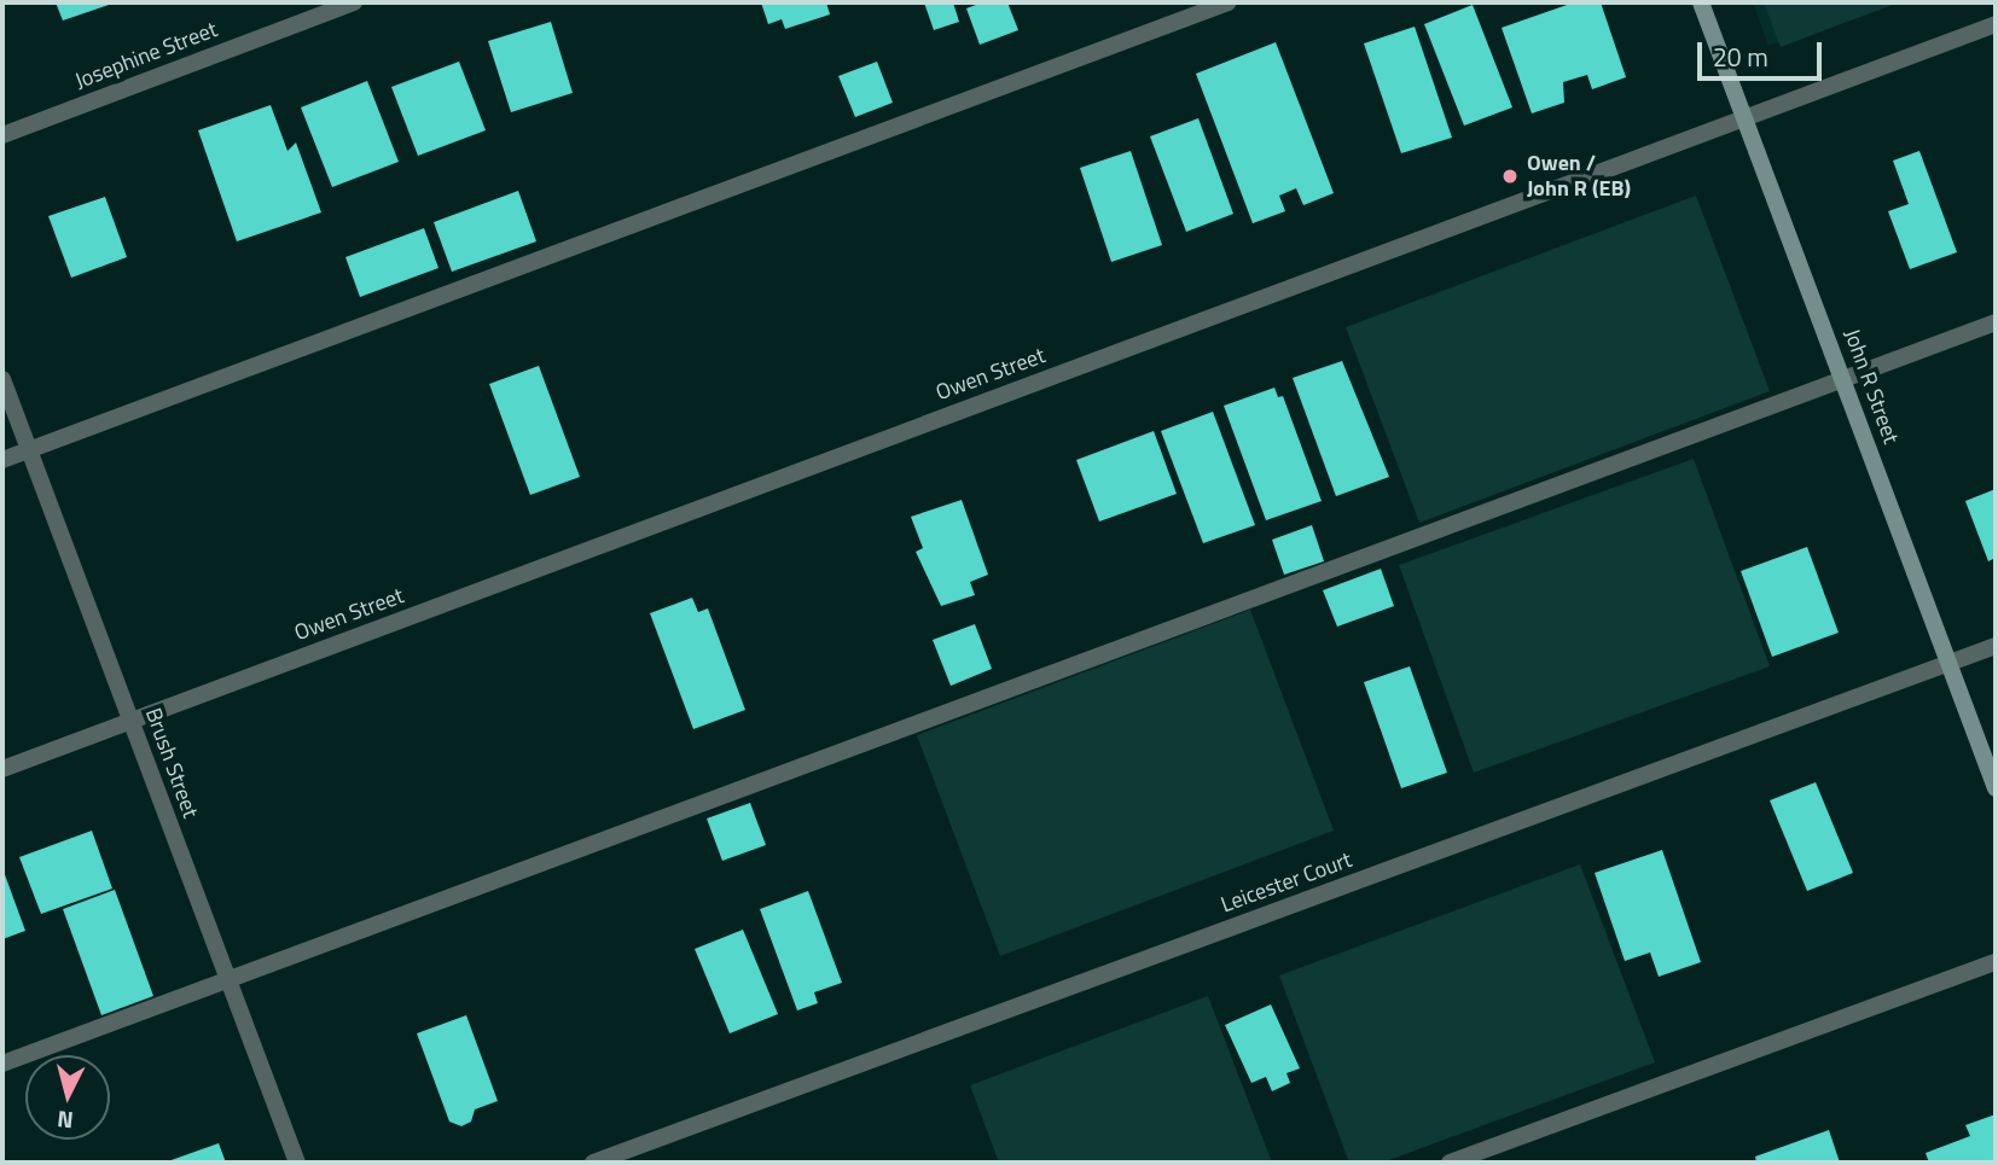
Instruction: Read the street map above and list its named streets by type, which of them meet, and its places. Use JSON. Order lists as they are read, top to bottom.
{
  "streets": {
    "street": [
      "Josephine Street",
      "Owen Street",
      "John R Street",
      "Brush Street",
      "Leicester Court"
    ]
  },
  "crossings": [
    ["Owen Street", "John R Street"],
    ["Owen Street", "Brush Street"],
    ["John R Street", "Leicester Court"]
  ],
  "places": ["Owen / John R (EB)"],
  "scale_bar": "20 m",
  "north": "bottom"
}
